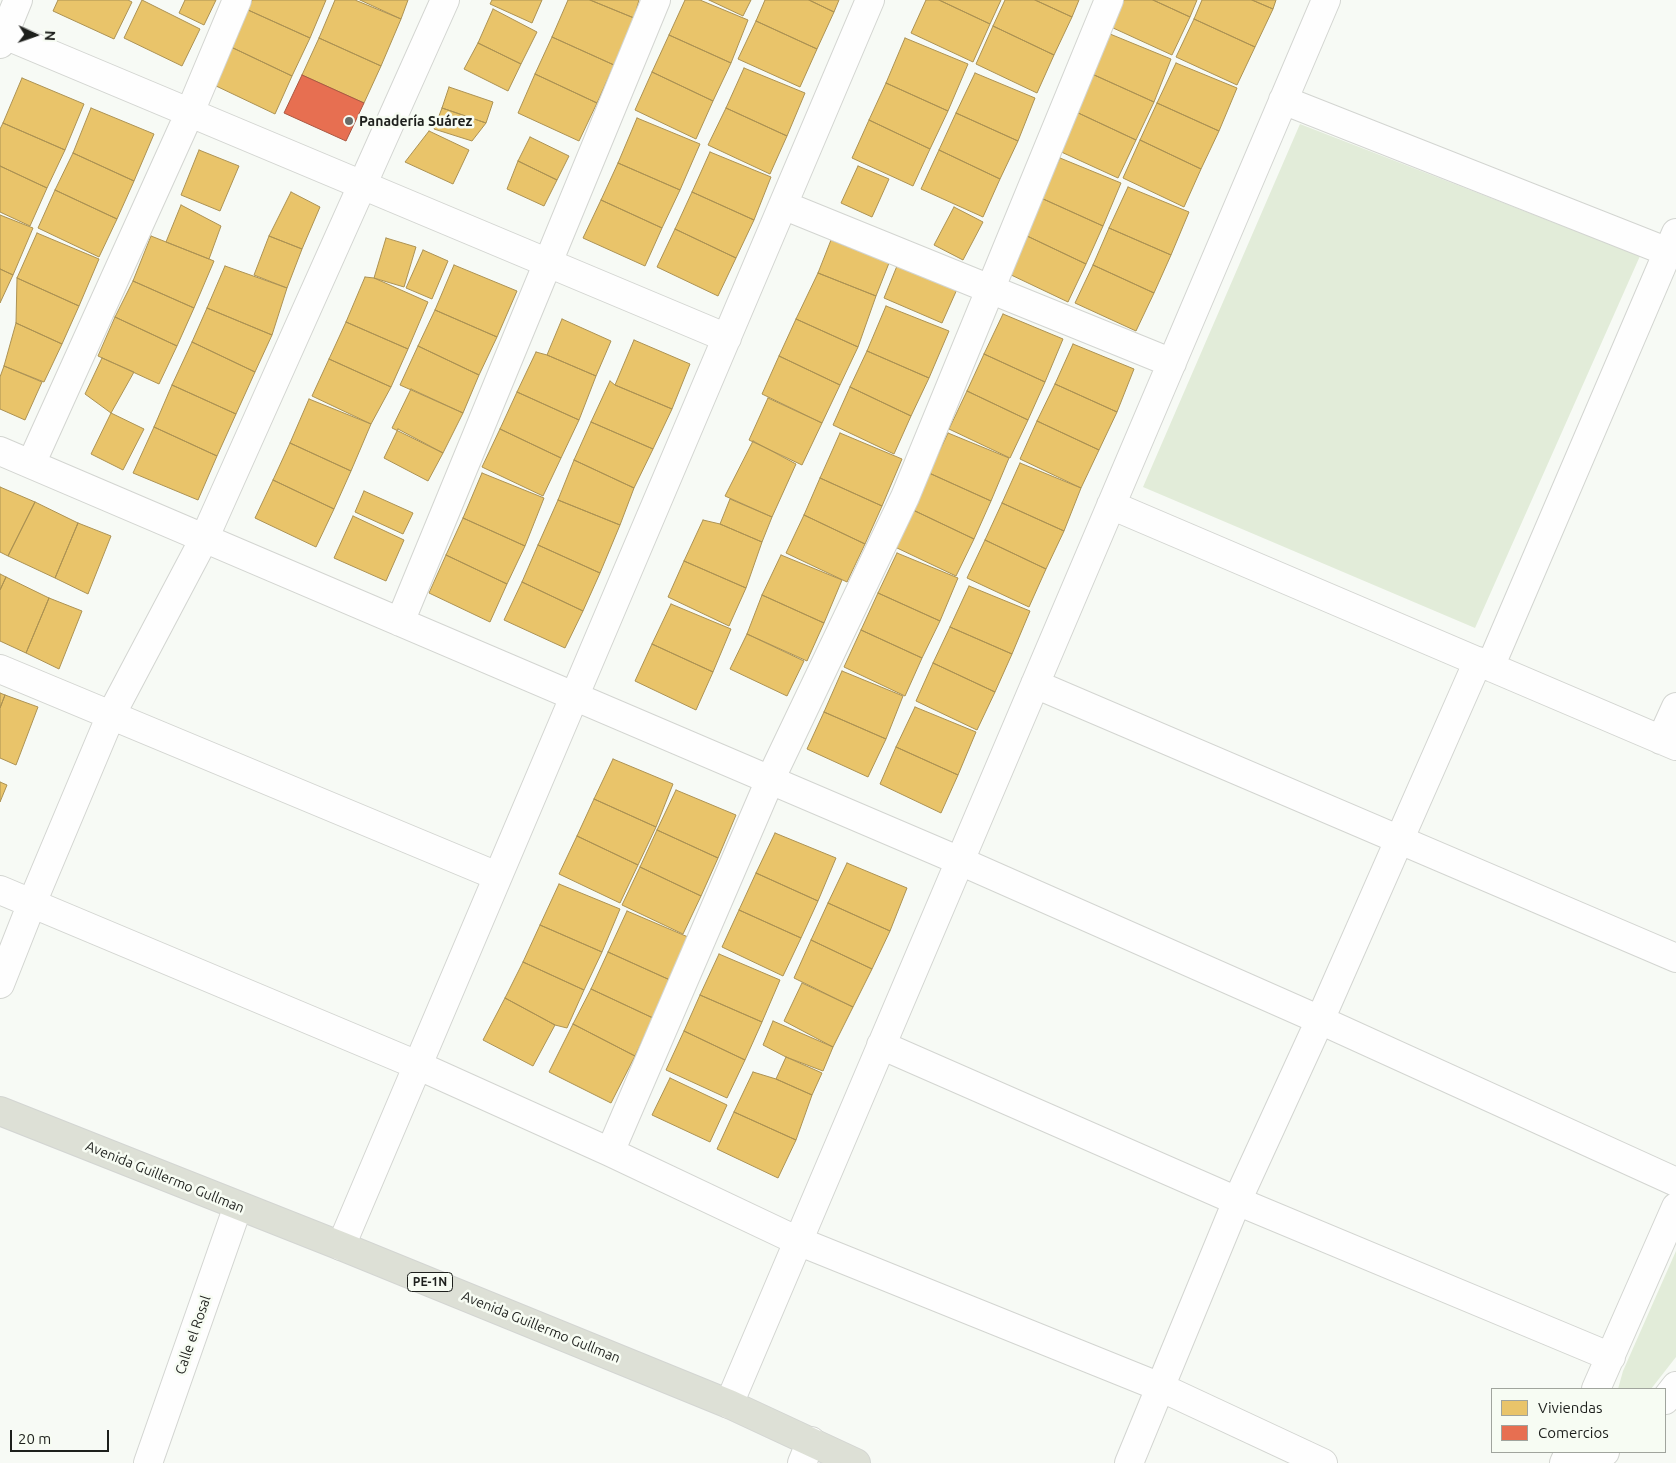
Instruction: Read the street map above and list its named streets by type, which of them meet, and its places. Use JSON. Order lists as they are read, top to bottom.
{
  "streets": {
    "main road": ["Avenida Guillermo Gullman", "PE-1N"],
    "street": ["Calle el Rosal"]
  },
  "crossings": [
    ["Avenida Guillermo Gullman", "Calle el Rosal"]
  ],
  "places": ["Panadería Suárez"],
  "legend": ["Viviendas", "Comercios"],
  "scale_bar": "20 m",
  "north": "right"
}
